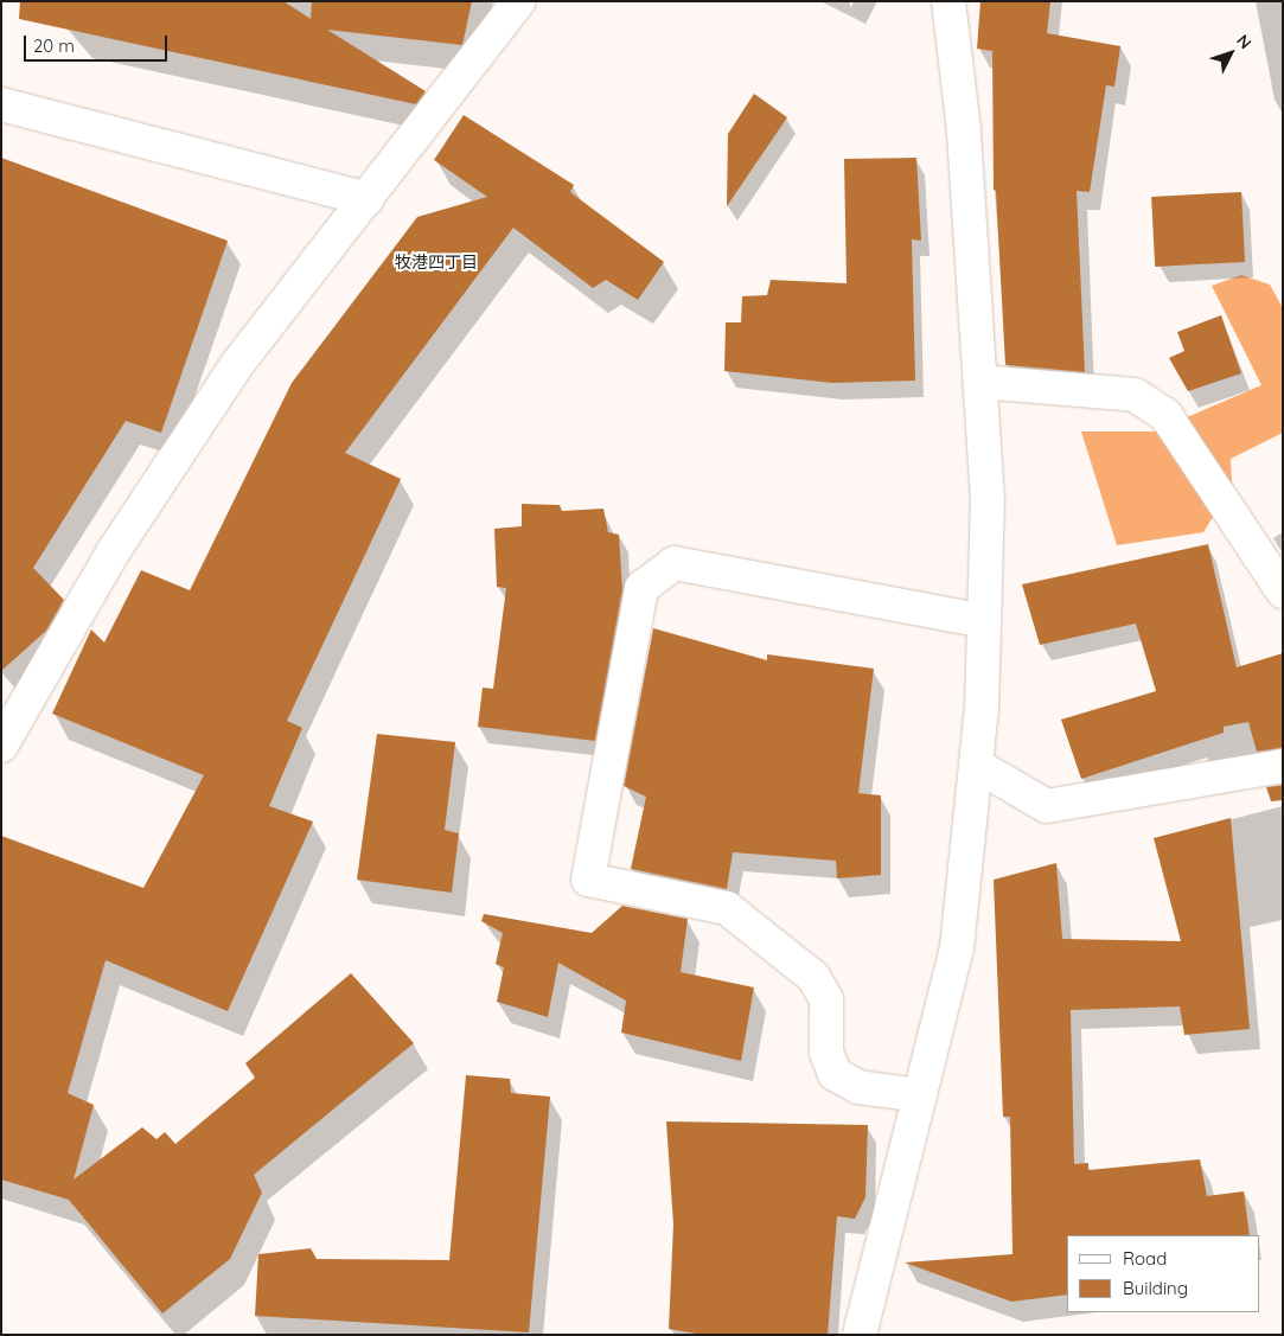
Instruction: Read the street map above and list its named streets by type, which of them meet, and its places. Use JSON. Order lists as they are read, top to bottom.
{
  "districts": ["牧港四丁目"],
  "legend": ["Road", "Building"],
  "scale_bar": "20 m",
  "north": "top right"
}
